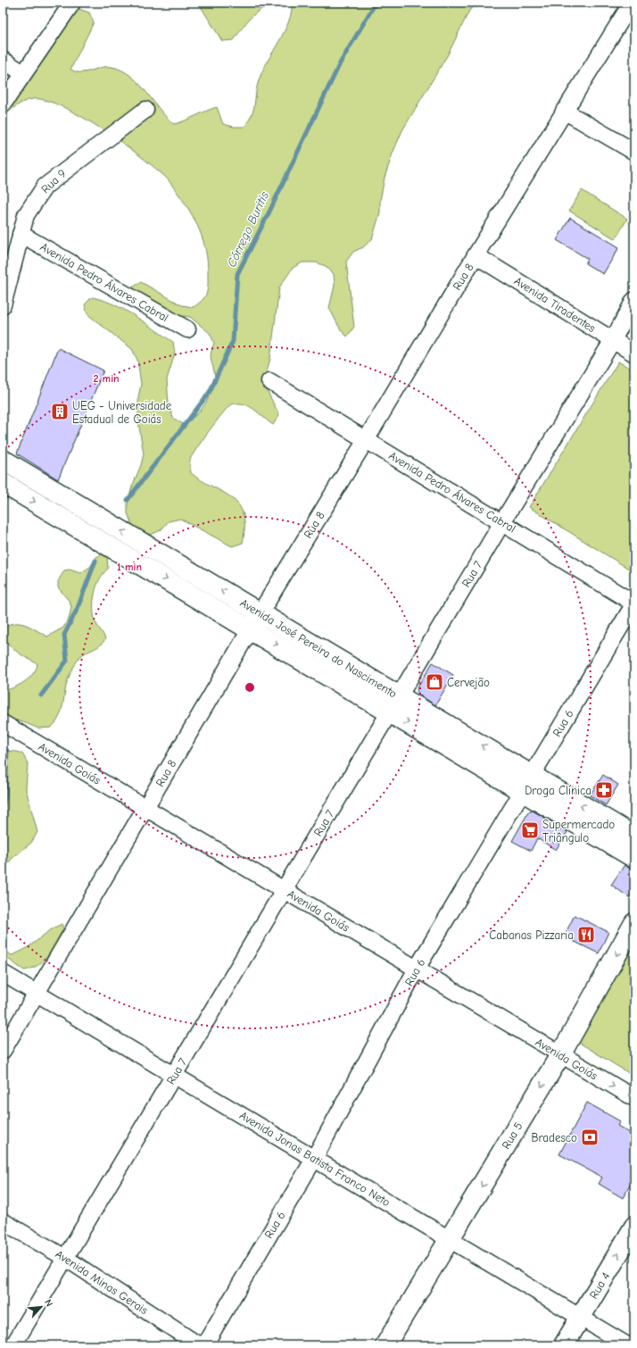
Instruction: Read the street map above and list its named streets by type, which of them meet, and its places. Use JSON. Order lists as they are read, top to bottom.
{
  "streets": {
    "main road": ["Avenida José Pereira do Nascimento", "Rua 5", "Rua 4"],
    "street": [
      "Rua 9",
      "Rua 8",
      "Avenida Pedro Álvares Cabral",
      "Avenida Tiradentes",
      "Rua 7",
      "Rua 6",
      "Avenida Goiás",
      "Avenida Jonas Batista Franco Neto",
      "Avenida Minas Gerais"
    ]
  },
  "crossings": [
    ["Rua 9", "Avenida Pedro Álvares Cabral"],
    ["Rua 8", "Avenida Pedro Álvares Cabral"],
    ["Rua 8", "Avenida Tiradentes"],
    ["Rua 8", "Avenida José Pereira do Nascimento"],
    ["Rua 8", "Avenida Goiás"],
    ["Rua 8", "Avenida Jonas Batista Franco Neto"],
    ["Avenida Pedro Álvares Cabral", "Rua 7"],
    ["Avenida Pedro Álvares Cabral", "Rua 6"],
    ["Avenida Tiradentes", "Rua 7"],
    ["Rua 7", "Avenida José Pereira do Nascimento"],
    ["Rua 7", "Avenida Goiás"],
    ["Rua 7", "Avenida Jonas Batista Franco Neto"],
    ["Rua 7", "Avenida Minas Gerais"],
    ["Avenida José Pereira do Nascimento", "Rua 6"],
    ["Rua 6", "Avenida Goiás"],
    ["Rua 6", "Avenida Jonas Batista Franco Neto"],
    ["Avenida Goiás", "Rua 5"],
    ["Rua 5", "Avenida Jonas Batista Franco Neto"],
    ["Avenida Jonas Batista Franco Neto", "Rua 4"]
  ],
  "one_way": ["Rua 5", "Rua 4"],
  "water": ["Córrego Buritis"],
  "places": {
    "building": ["UEG - Universidade Estadual de Goiás"],
    "shop": ["Cervejão"],
    "pharmacy": ["Droga Clínica"],
    "supermarket": ["Supermercado Triângulo"],
    "restaurant": ["Cabanas Pizzaria"],
    "bank": ["Bradesco"]
  },
  "north": "top right",
  "rings": ["2 min", "1 min"]
}
